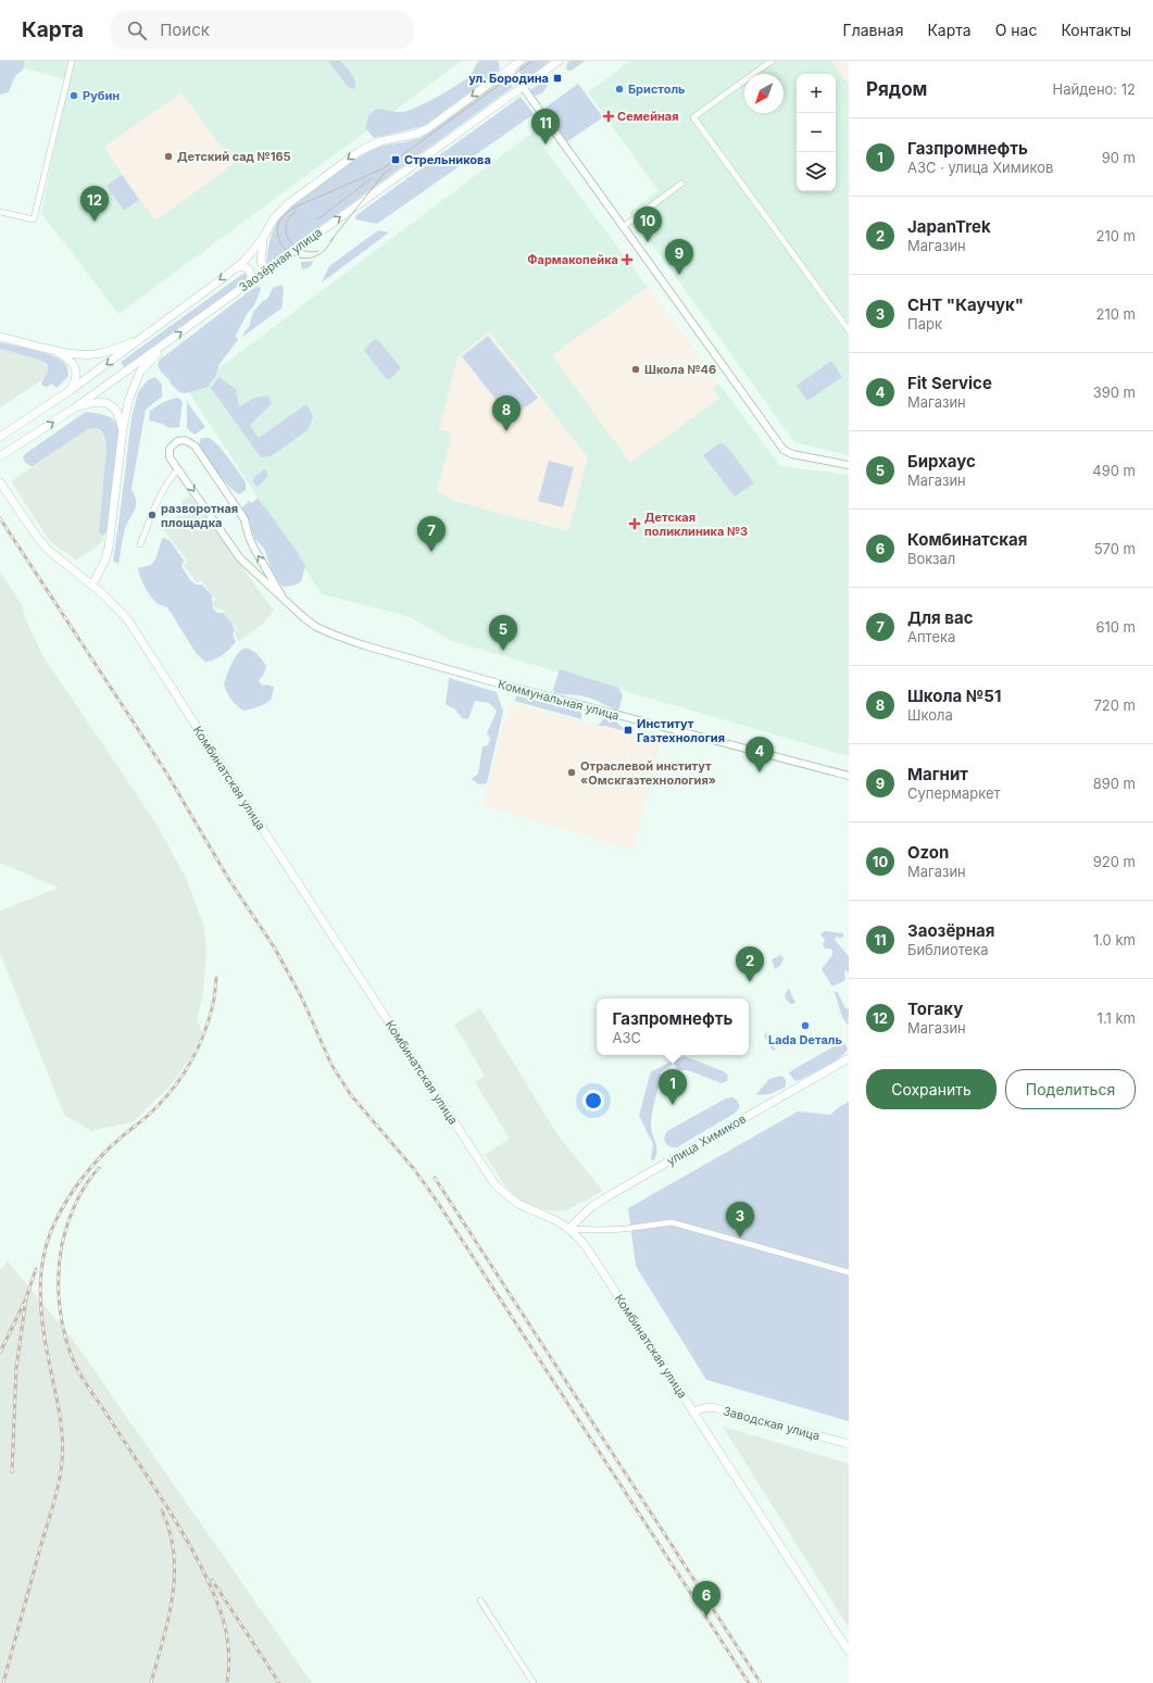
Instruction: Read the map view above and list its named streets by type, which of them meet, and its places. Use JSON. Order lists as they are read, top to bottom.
{
  "streets": {
    "main road": [
      "Заозёрная улица",
      "Комбинатская улица",
      "улица Химиков",
      "Заводская улица"
    ],
    "street": ["Коммунальная улица"]
  },
  "crossings": [
    ["Комбинатская улица", "улица Химиков"],
    ["Комбинатская улица", "Заводская улица"]
  ],
  "places": {
    "transit": ["ул. Бородина", "Стрельникова", "Институт Газтехнология"],
    "other": [
      "Бристоль",
      "Рубин",
      "Детский сад №165",
      "Школа №46",
      "разворотная площадка",
      "Отраслевой институт «Омскгазтехнология»",
      "Lada Dеталь"
    ],
    "health": ["Семейная", "Фармакопейка", "Детская поликлиника №3"]
  },
  "north": "bottom left",
  "page": {
    "header": "Карта",
    "search": "Поиск",
    "nav": [
      "Главная",
      "Карта",
      "О нас",
      "Контакты"
    ],
    "heading": ["Рядом", "Найдено: 12"],
    "map_buttons": ["+", "−"],
    "pins": [
      "11",
      "12",
      "10",
      "9",
      "8",
      "7",
      "5",
      "4",
      "2",
      "1",
      "3",
      "6"
    ],
    "list": [
      {
        "mark": "1",
        "name": "Газпромнефть",
        "note": "АЗС · улица Химиков",
        "value": "90 m"
      },
      {
        "mark": "2",
        "name": "JapanTrek",
        "note": "Магазин",
        "value": "210 m"
      },
      {
        "mark": "3",
        "name": "СНТ \"Каучук\"",
        "note": "Парк",
        "value": "210 m"
      },
      {
        "mark": "4",
        "name": "Fit Service",
        "note": "Магазин",
        "value": "390 m"
      },
      {
        "mark": "5",
        "name": "Бирхаус",
        "note": "Магазин",
        "value": "490 m"
      },
      {
        "mark": "6",
        "name": "Комбинатская",
        "note": "Вокзал",
        "value": "570 m"
      },
      {
        "mark": "7",
        "name": "Для вас",
        "note": "Аптека",
        "value": "610 m"
      },
      {
        "mark": "8",
        "name": "Школа №51",
        "note": "Школа",
        "value": "720 m"
      },
      {
        "mark": "9",
        "name": "Магнит",
        "note": "Супермаркет",
        "value": "890 m"
      },
      {
        "mark": "10",
        "name": "Ozon",
        "note": "Магазин",
        "value": "920 m"
      },
      {
        "mark": "11",
        "name": "Заозёрная",
        "note": "Библиотека",
        "value": "1.0 km"
      },
      {
        "mark": "12",
        "name": "Тогаку",
        "note": "Магазин",
        "value": "1.1 km"
      }
    ],
    "popup": ["Газпромнефть", "АЗС"],
    "buttons": ["Сохранить", "Поделиться"]
  }
}
